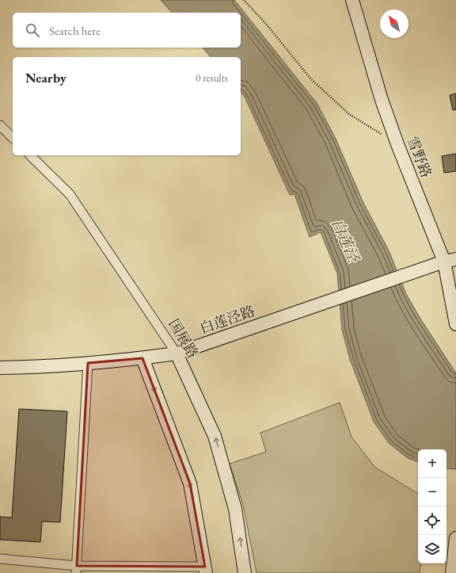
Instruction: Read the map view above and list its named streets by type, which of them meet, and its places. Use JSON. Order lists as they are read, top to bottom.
{
  "streets": {
    "street": ["雪野路", "白莲泾路", "国展路"]
  },
  "crossings": [
    ["雪野路", "白莲泾路"],
    ["白莲泾路", "国展路"]
  ],
  "water": ["白莲泾"],
  "north": "top left",
  "page": {
    "search": "Search here",
    "heading": ["Nearby", "0 results"],
    "map_buttons": ["+", "−"]
  }
}
